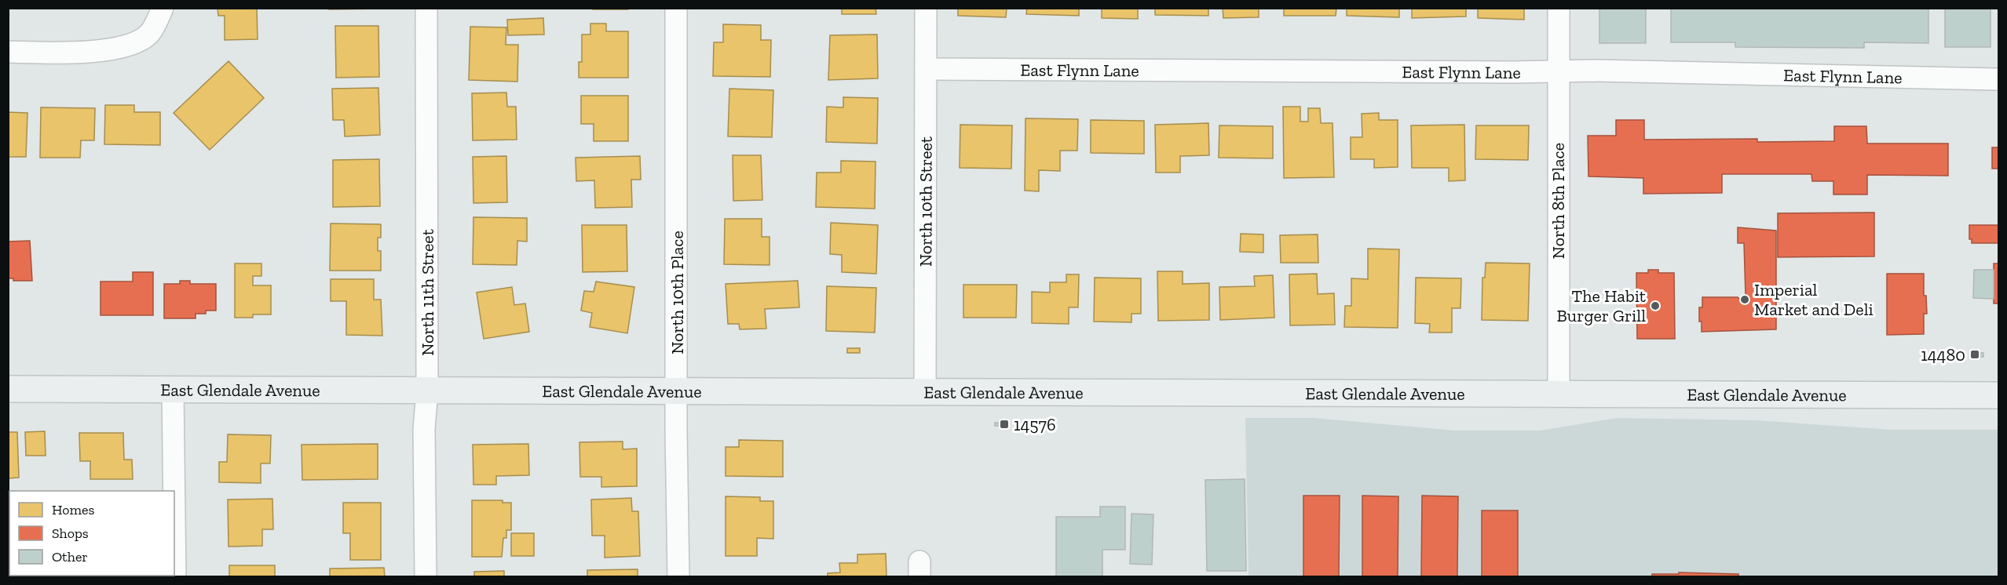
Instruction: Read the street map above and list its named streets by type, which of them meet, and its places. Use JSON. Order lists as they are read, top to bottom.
{
  "streets": {
    "main road": ["East Glendale Avenue"],
    "street": [
      "East Flynn Lane",
      "North 10th Street",
      "North 8th Place",
      "North 11th Street",
      "North 10th Place"
    ]
  },
  "crossings": [
    ["East Flynn Lane", "North 10th Street"],
    ["East Flynn Lane", "North 8th Place"],
    ["North 10th Street", "East Glendale Avenue"],
    ["North 8th Place", "East Glendale Avenue"],
    ["North 11th Street", "East Glendale Avenue"],
    ["North 10th Place", "East Glendale Avenue"]
  ],
  "places": {
    "other": ["Imperial Market and Deli", "The Habit Burger Grill"],
    "transit": ["14480", "14576"]
  },
  "legend": ["Homes", "Shops", "Other"]
}
